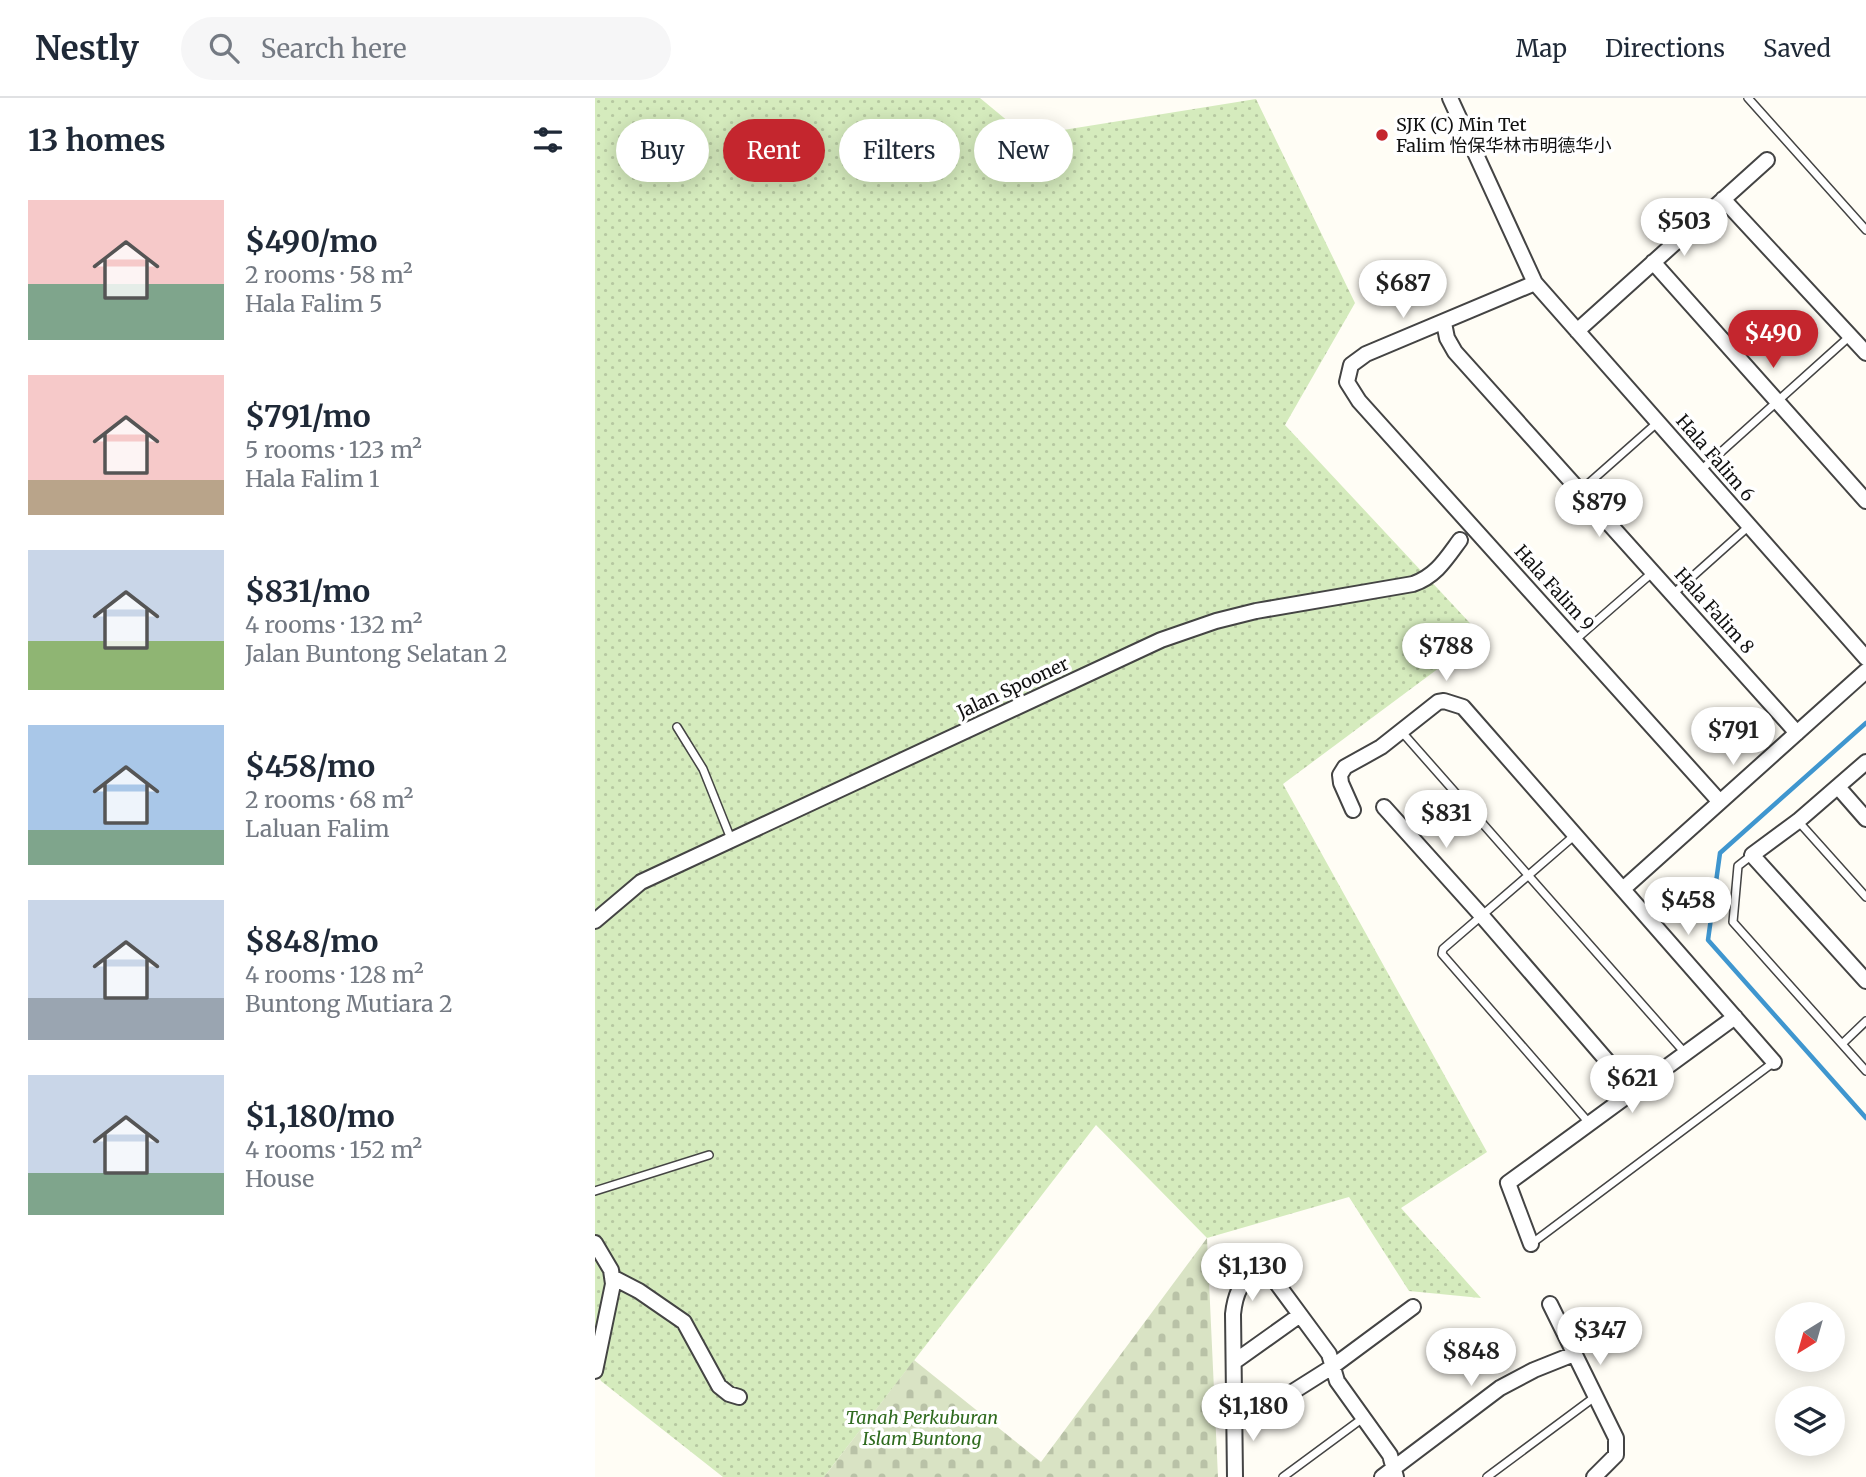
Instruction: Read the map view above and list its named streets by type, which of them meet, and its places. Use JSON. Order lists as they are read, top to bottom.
{
  "streets": {
    "street": [
      "Hala Falim 6",
      "Hala Falim 9",
      "Hala Falim 8",
      "Jalan Spooner"
    ]
  },
  "crossings": [
    ["Hala Falim 9", "Hala Falim 8"]
  ],
  "parks": ["Tanah Perkuburan Islam Buntong"],
  "places": ["SJK (C) Min Tet Falim 怡保华林市明德华小"],
  "north": "bottom left",
  "page": {
    "header": "Nestly",
    "search": "Search here",
    "nav": ["Map", "Directions", "Saved"],
    "heading": "13 homes",
    "chip": [
      "Buy",
      "Rent",
      "Filters",
      "New"
    ],
    "list": [
      {
        "name": "$490/mo",
        "note": "2 rooms · 58 m² · Hala Falim 5"
      },
      {
        "name": "$791/mo",
        "note": "5 rooms · 123 m² · Hala Falim 1"
      },
      {
        "name": "$831/mo",
        "note": "4 rooms · 132 m² · Jalan Buntong Selatan 2"
      },
      {
        "name": "$458/mo",
        "note": "2 rooms · 68 m² · Laluan Falim"
      },
      {
        "name": "$848/mo",
        "note": "4 rooms · 128 m² · Buntong Mutiara 2"
      },
      {
        "name": "$1,180/mo",
        "note": "4 rooms · 152 m² · House"
      }
    ],
    "price": [
      "$503",
      "$687",
      "$490",
      "$879",
      "$788",
      "$791",
      "$831",
      "$458",
      "$621",
      "$1,130",
      "$347",
      "$848",
      "$1,180"
    ]
  }
}
